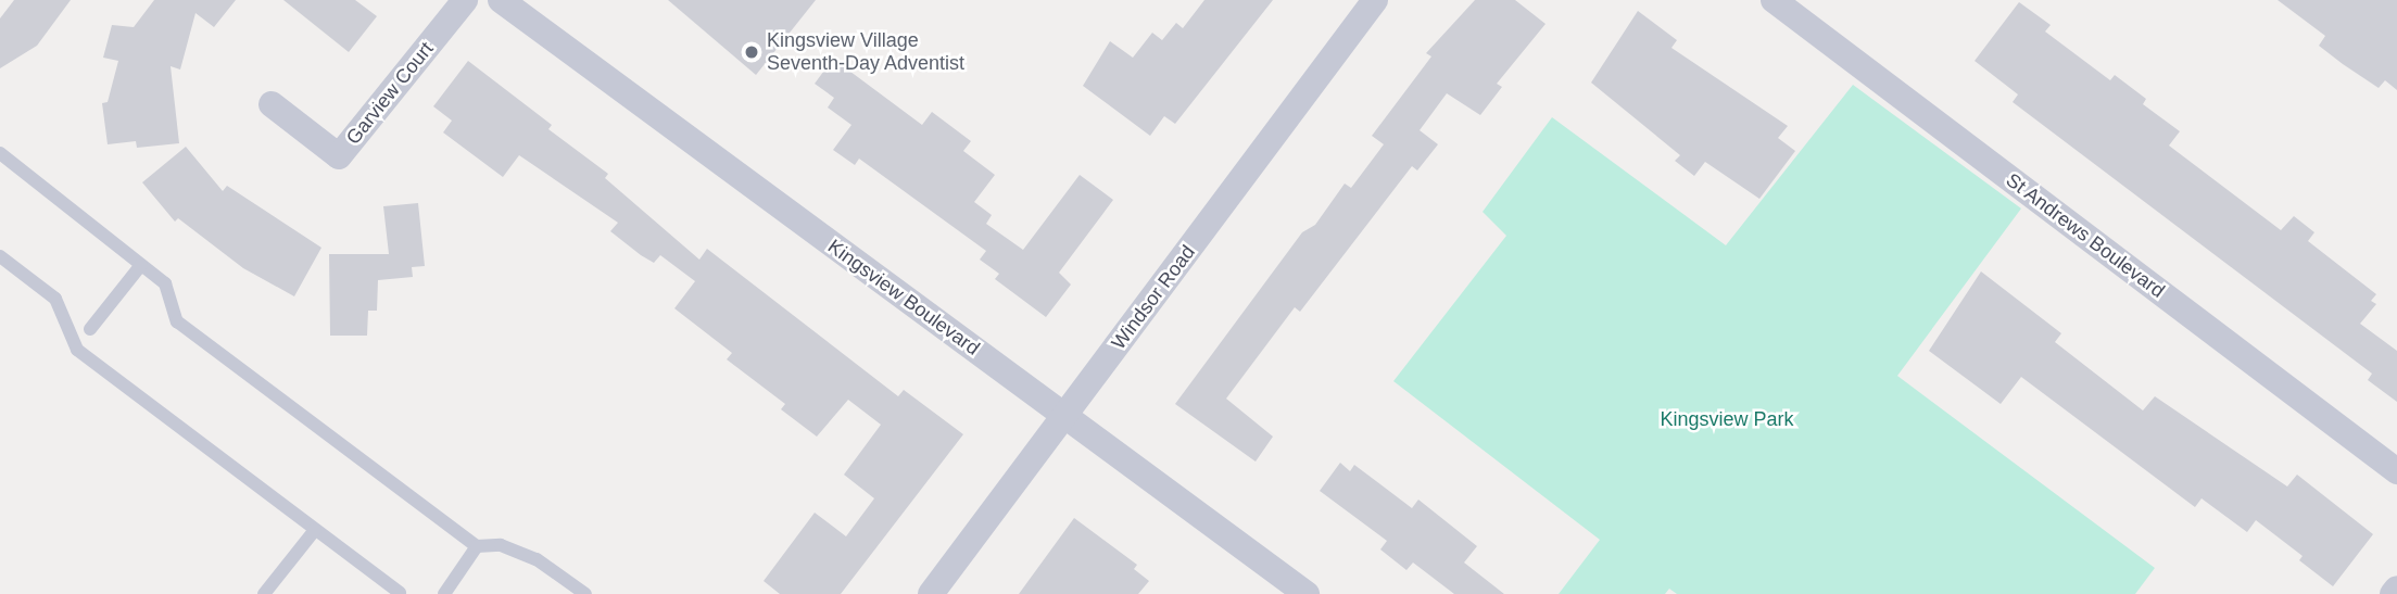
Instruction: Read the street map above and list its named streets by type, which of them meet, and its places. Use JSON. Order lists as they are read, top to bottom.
{
  "streets": {
    "street": [
      "Garview Court",
      "St Andrews Boulevard",
      "Kingsview Boulevard",
      "Windsor Road"
    ]
  },
  "crossings": [
    ["Kingsview Boulevard", "Windsor Road"]
  ],
  "parks": ["Kingsview Park"],
  "places": ["Kingsview Village Seventh-Day Adventist"]
}
